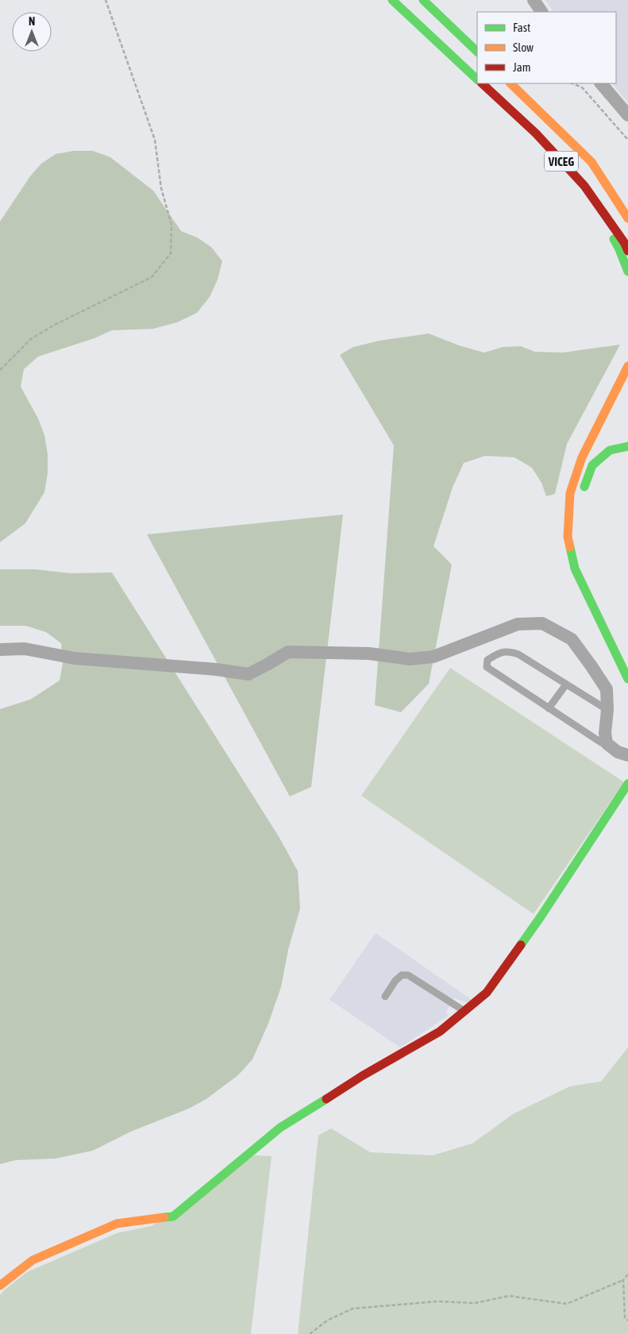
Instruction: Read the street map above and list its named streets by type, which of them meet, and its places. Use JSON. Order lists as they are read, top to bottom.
{
  "streets": {
    "main road": ["VICEG"]
  },
  "legend": ["Fast", "Slow", "Jam"],
  "north": "top"
}
